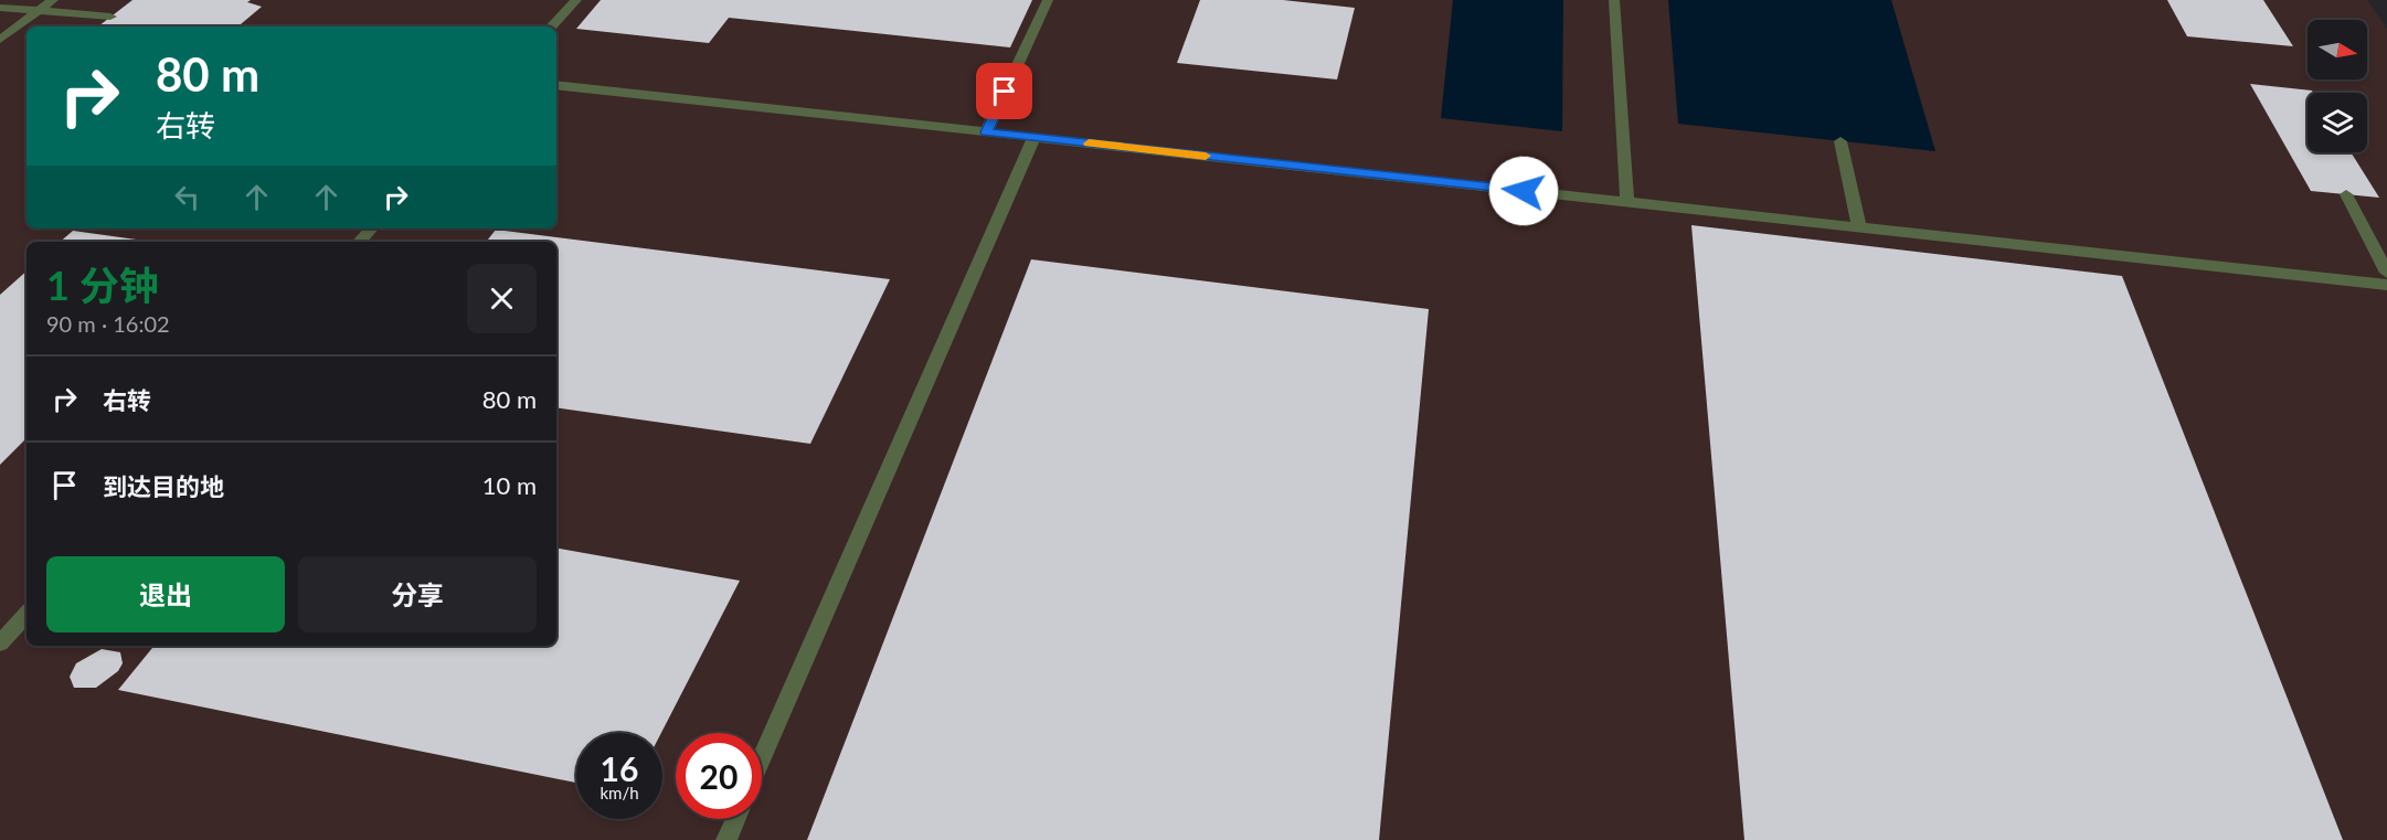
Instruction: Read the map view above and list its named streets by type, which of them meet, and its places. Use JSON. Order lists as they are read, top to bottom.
{
  "north": "right",
  "page": {
    "turn": ["80 m", "右转"],
    "heading": ["1 分钟", "90 m · 16:02"],
    "list": [
      {
        "name": "右转",
        "value": "80 m"
      },
      {
        "name": "到达目的地",
        "value": "10 m"
      }
    ],
    "buttons": ["退出", "分享"],
    "speed": "16 km/h",
    "limit": "20"
  }
}
